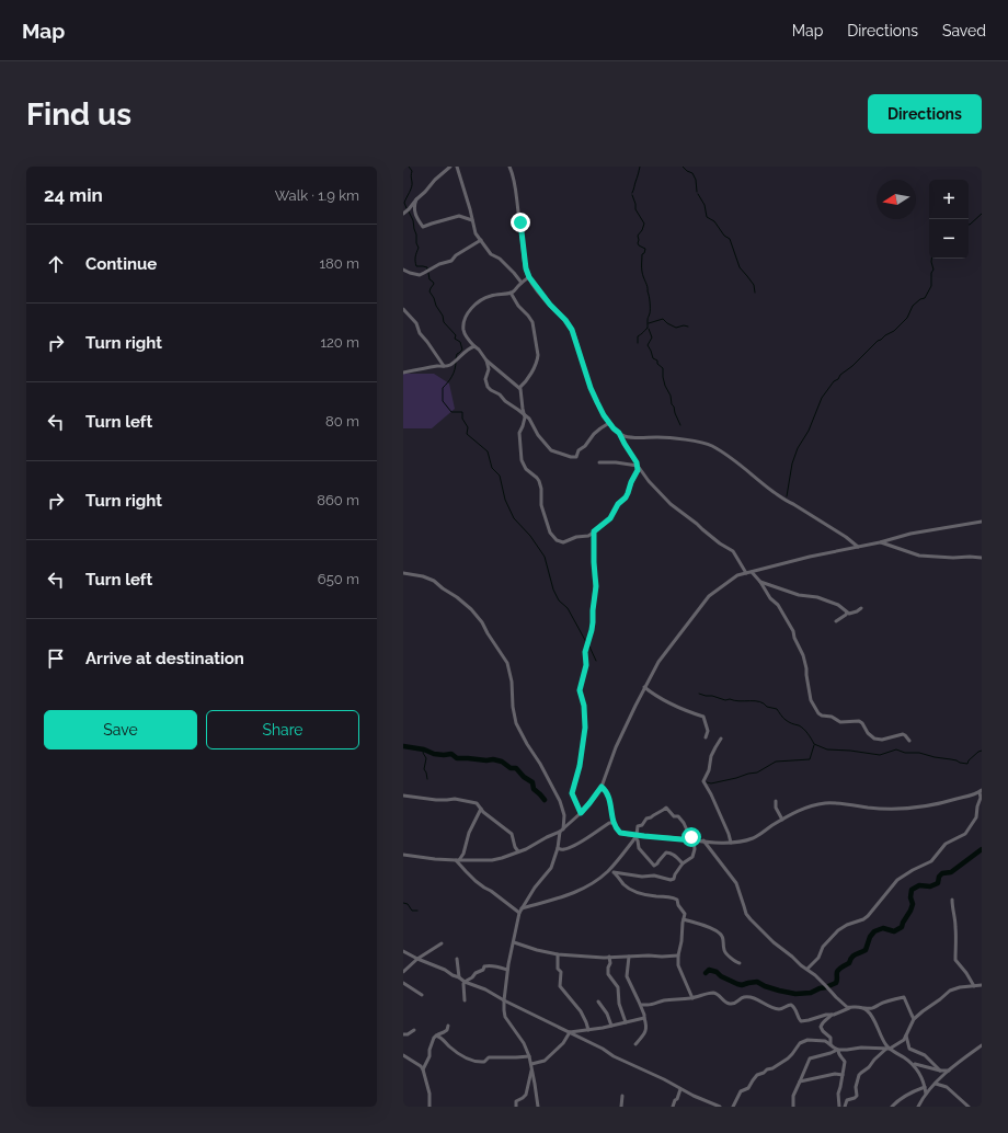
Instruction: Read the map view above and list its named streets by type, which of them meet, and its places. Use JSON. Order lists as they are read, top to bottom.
{
  "north": "left",
  "page": {
    "header": "Map",
    "nav": ["Map", "Directions", "Saved"],
    "buttons": [
      "Directions",
      ["Save", "Share"]
    ],
    "title": "Find us",
    "heading": ["24 min", "Walk · 1.9 km"],
    "map_buttons": ["+", "−"],
    "list": [
      ["Continue", "180 m"],
      ["Turn right", "120 m"],
      ["Turn left", "80 m"],
      ["Turn right", "860 m"],
      ["Turn left", "650 m"],
      "Arrive at destination"
    ]
  }
}
